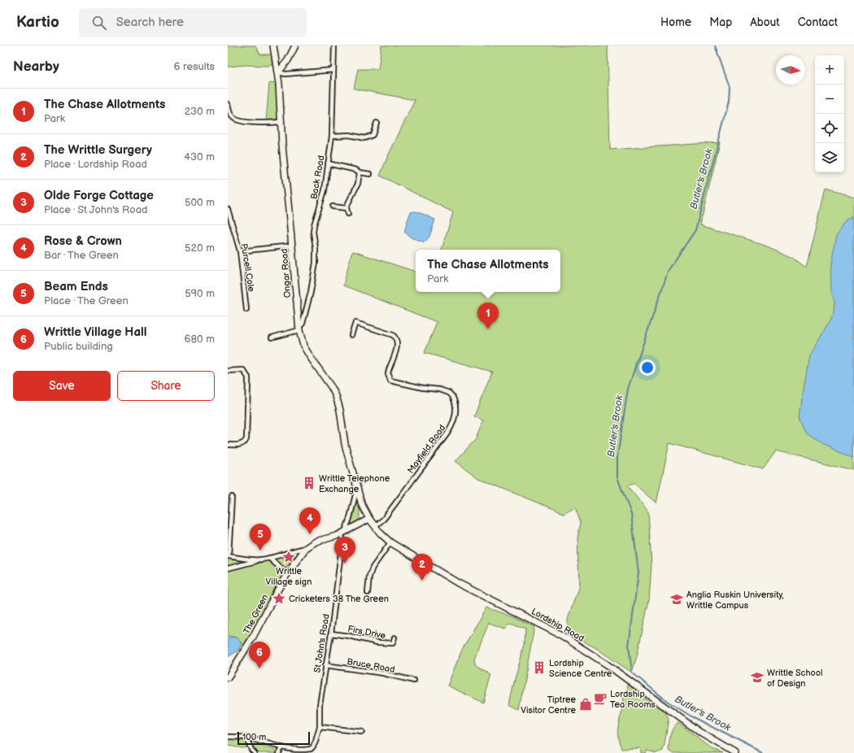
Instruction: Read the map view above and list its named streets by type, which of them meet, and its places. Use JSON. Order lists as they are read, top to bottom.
{
  "streets": {
    "street": [
      "Back Road",
      "Purcell Cole",
      "Ongar Road",
      "Mayfield Road",
      "The Green",
      "Lordship Road",
      "Firs Drive",
      "St John's Road",
      "Bruce Road"
    ]
  },
  "crossings": [
    ["Back Road", "Ongar Road"],
    ["Ongar Road", "The Green"],
    ["Ongar Road", "Lordship Road"],
    ["Ongar Road", "St John's Road"],
    ["Mayfield Road", "Lordship Road"],
    ["The Green", "Lordship Road"],
    ["The Green", "St John's Road"],
    ["Firs Drive", "St John's Road"],
    ["St John's Road", "Bruce Road"]
  ],
  "water": ["Butler's Brook"],
  "places": {
    "building": ["Writtle Telephone Exchange", "Lordship Science Centre"],
    "place": ["Writtle Village sign", "Cricketers 38 The Green"],
    "school or university": ["Anglia Ruskin University, Writtle Campus", "Writtle School of Design"],
    "cafe": ["Lordship Tea Rooms"],
    "shop": ["Tiptree Visitor Centre"]
  },
  "scale_bar": "100 m",
  "north": "right",
  "page": {
    "header": "Kartio",
    "search": "Search here",
    "nav": [
      "Home",
      "Map",
      "About",
      "Contact"
    ],
    "heading": ["Nearby", "6 results"],
    "map_buttons": ["+", "−"],
    "list": [
      {
        "mark": "1",
        "name": "The Chase Allotments",
        "note": "Park",
        "value": "230 m"
      },
      {
        "mark": "2",
        "name": "The Writtle Surgery",
        "note": "Place · Lordship Road",
        "value": "430 m"
      },
      {
        "mark": "3",
        "name": "Olde Forge Cottage",
        "note": "Place · St John's Road",
        "value": "500 m"
      },
      {
        "mark": "4",
        "name": "Rose & Crown",
        "note": "Bar · The Green",
        "value": "520 m"
      },
      {
        "mark": "5",
        "name": "Beam Ends",
        "note": "Place · The Green",
        "value": "590 m"
      },
      {
        "mark": "6",
        "name": "Writtle Village Hall",
        "note": "Public building",
        "value": "680 m"
      }
    ],
    "popup": ["The Chase Allotments", "Park"],
    "pins": [
      "1",
      "4",
      "5",
      "3",
      "2",
      "6"
    ],
    "buttons": ["Save", "Share"],
    "scale": "100 m"
  }
}
